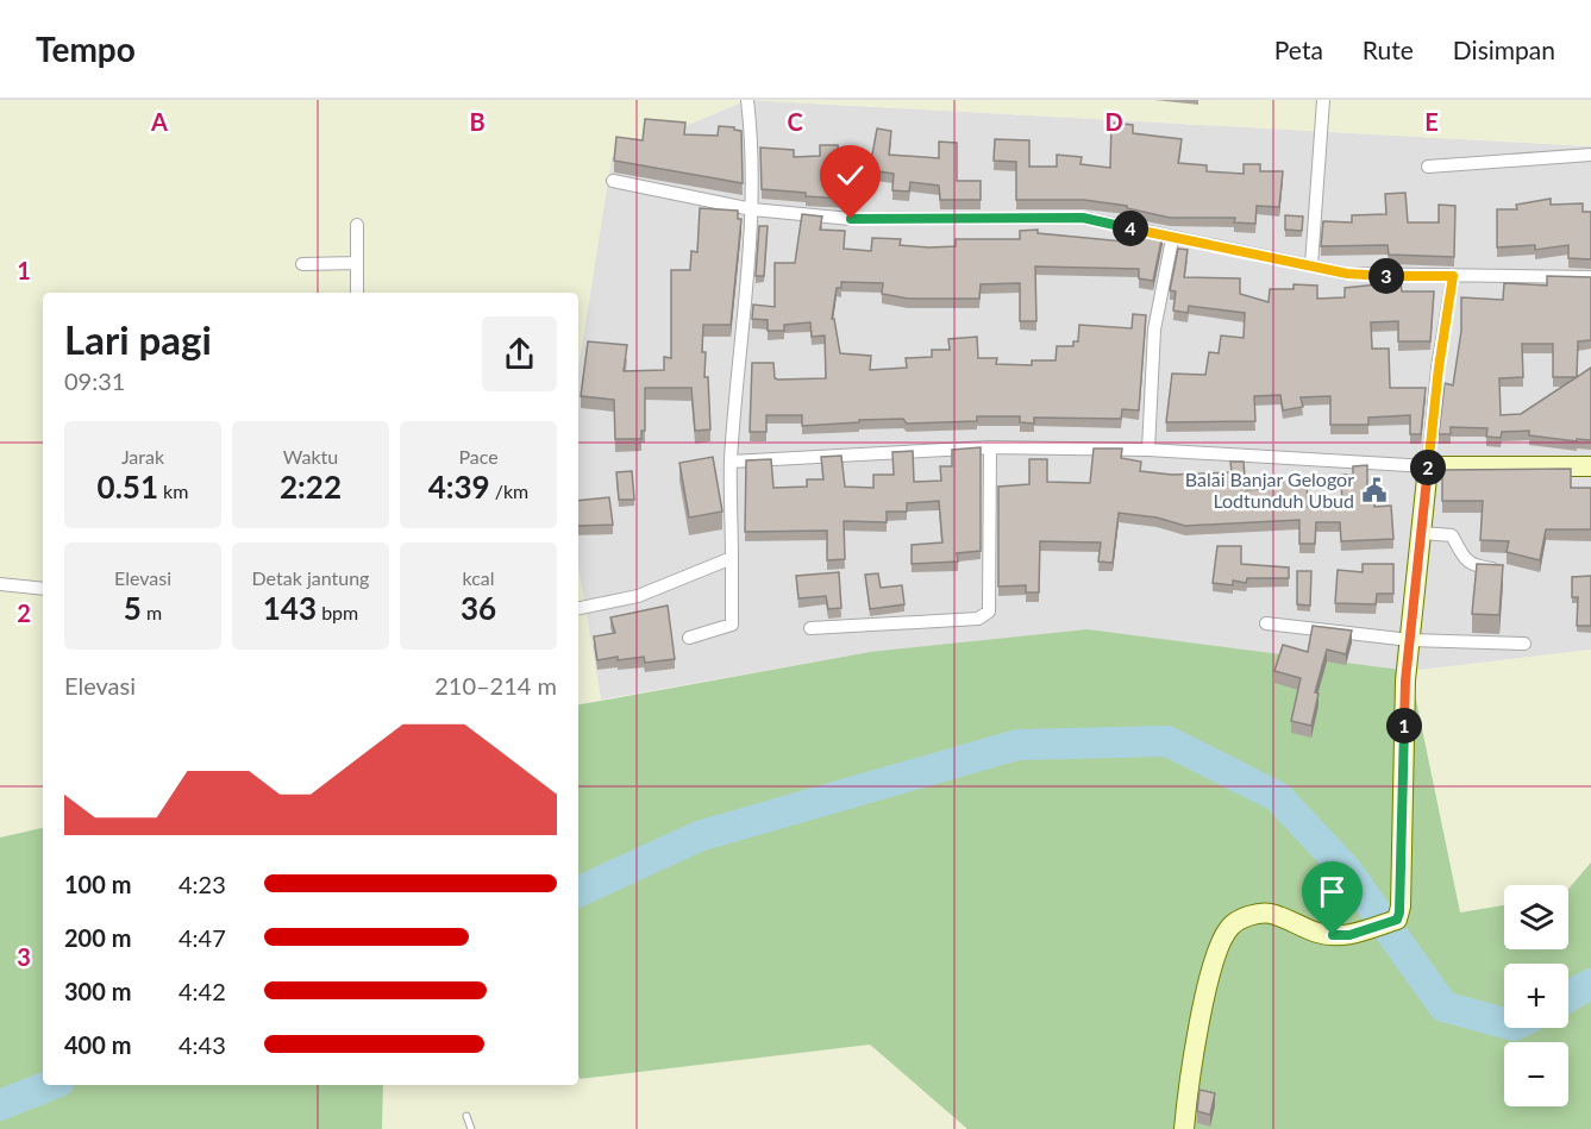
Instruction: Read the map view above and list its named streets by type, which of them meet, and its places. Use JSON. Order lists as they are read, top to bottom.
{
  "places": {
    "public building": ["Balai Banjar Gelogor Lodtunduh Ubud"]
  },
  "page": {
    "header": "Tempo",
    "nav": ["Peta", "Rute", "Disimpan"],
    "pins": [
      "4",
      "3",
      "2",
      "1"
    ],
    "heading": ["Lari pagi", "09:31"],
    "stats": [
      ["Jarak", "0.51 km"],
      ["Waktu", "2:22"],
      ["Pace", "4:39 /km"],
      ["Elevasi", "5 m"],
      ["Detak jantung", "143 bpm"],
      ["kcal", "36"]
    ],
    "chart": ["Elevasi", "210–214 m"],
    "list": [
      {
        "name": "100 m",
        "note": "4:23"
      },
      {
        "name": "200 m",
        "note": "4:47"
      },
      {
        "name": "300 m",
        "note": "4:42"
      },
      {
        "name": "400 m",
        "note": "4:43"
      }
    ],
    "map_buttons": ["+", "−"]
  },
  "grid": {
    "columns": [
      "A",
      "B",
      "C",
      "D",
      "E"
    ],
    "rows": ["1", "2", "3"]
  }
}
